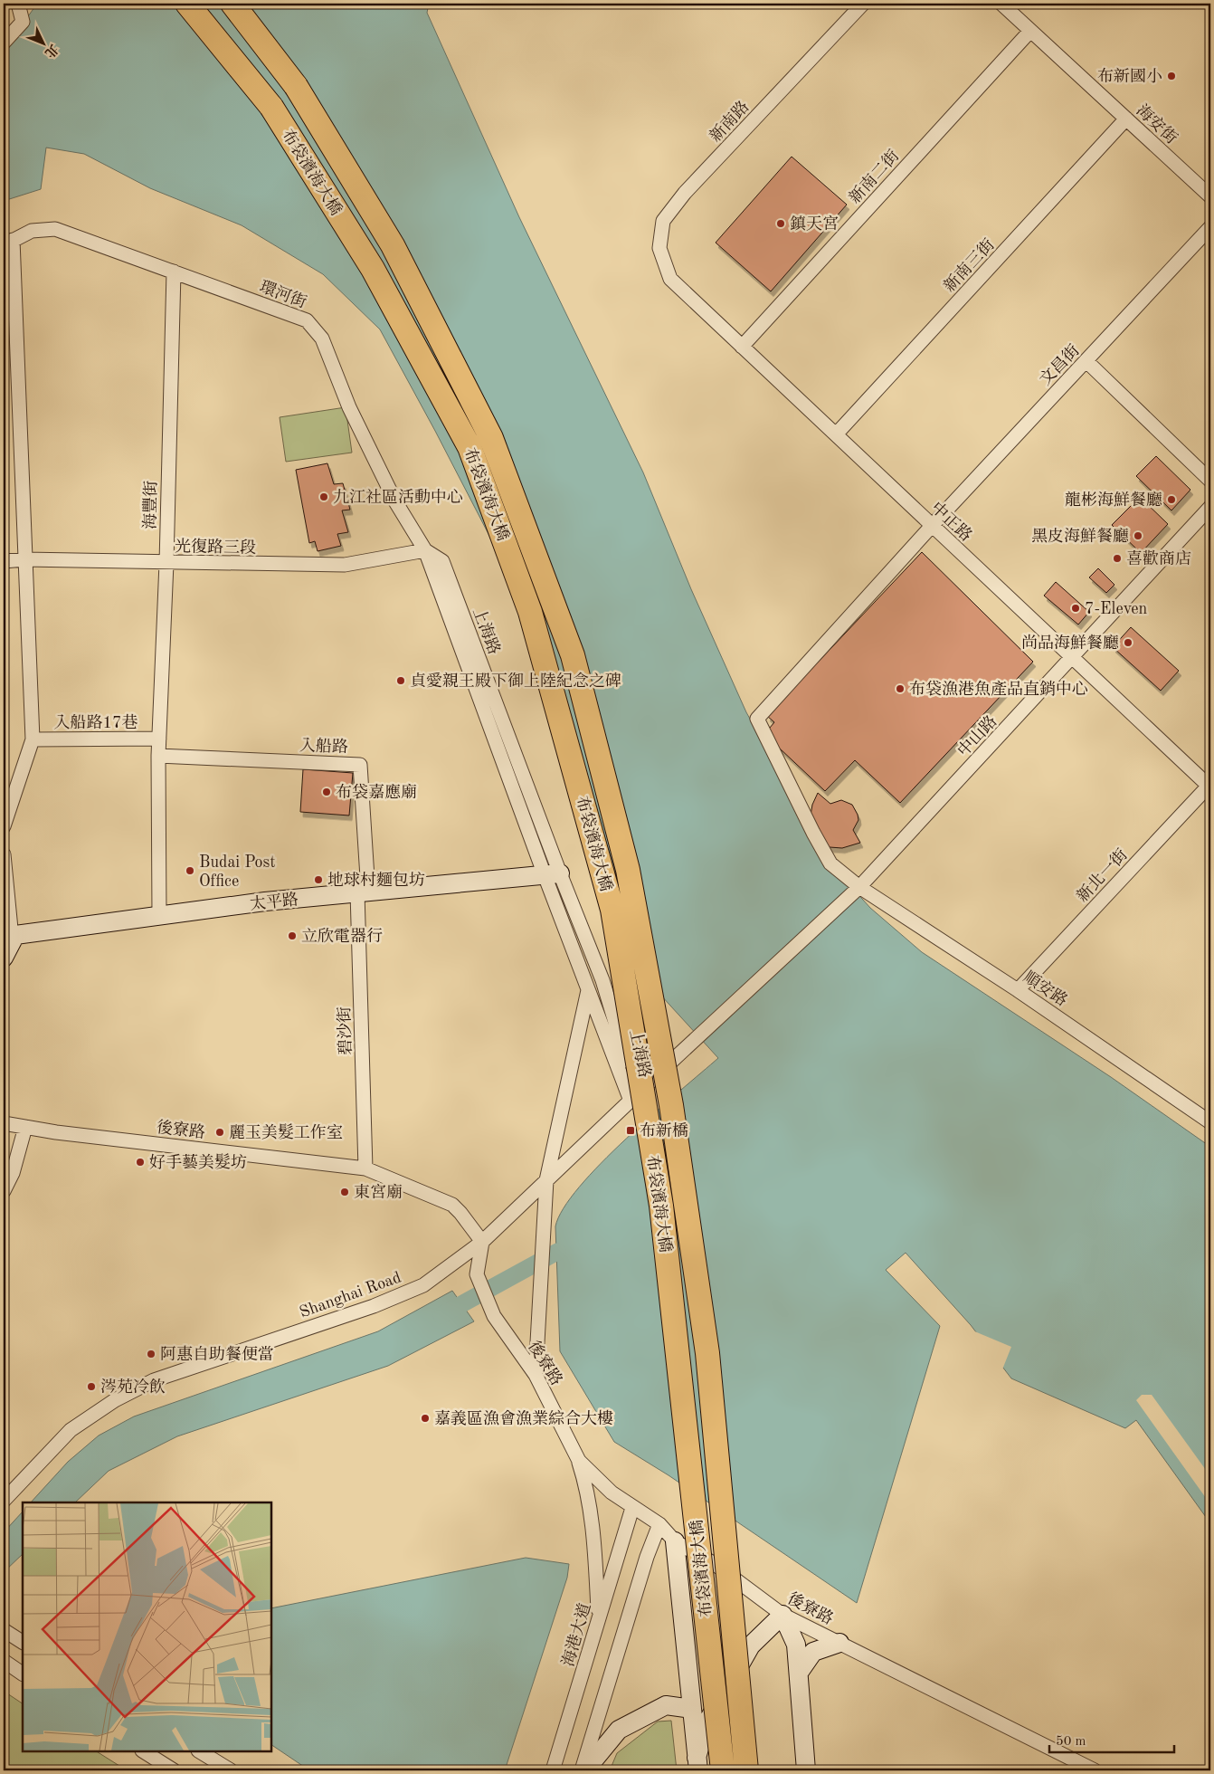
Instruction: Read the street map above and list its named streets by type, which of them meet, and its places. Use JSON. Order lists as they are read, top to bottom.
{
  "streets": {
    "highway": ["布袋濱海大橋"],
    "street": [
      "新南路",
      "海安街",
      "新南二街",
      "新南三街",
      "環河街",
      "文昌街",
      "海豐街",
      "中正路",
      "光復路三段",
      "上海路",
      "入船路17巷",
      "中山路",
      "入船路",
      "新北一街",
      "太平路",
      "順安路",
      "碧沙街",
      "後寮路",
      "Shanghai Road",
      "海港大道"
    ]
  },
  "crossings": [
    ["新南路", "中正路"],
    ["海安街", "新南二街"],
    ["海安街", "新南三街"],
    ["新南二街", "中正路"],
    ["新南三街", "中正路"],
    ["環河街", "海豐街"],
    ["環河街", "光復路三段"],
    ["環河街", "上海路"],
    ["文昌街", "中正路"],
    ["文昌街", "中山路"],
    ["文昌街", "順安路"],
    ["文昌街", "Shanghai Road"],
    ["海豐街", "光復路三段"],
    ["海豐街", "入船路17巷"],
    ["中正路", "中山路"],
    ["中正路", "新北一街"],
    ["光復路三段", "上海路"],
    ["上海路", "太平路"],
    ["上海路", "Shanghai Road"],
    ["中山路", "順安路"],
    ["中山路", "Shanghai Road"],
    ["入船路", "太平路"],
    ["入船路", "碧沙街"],
    ["新北一街", "順安路"],
    ["太平路", "碧沙街"],
    ["順安路", "Shanghai Road"],
    ["碧沙街", "後寮路"],
    ["後寮路", "Shanghai Road"],
    ["後寮路", "海港大道"]
  ],
  "places": {
    "other": [
      "布新國小",
      "鎮天宮",
      "九江社區活動中心",
      "龍彬海鮮餐廳",
      "黑皮海鮮餐廳",
      "喜歡商店",
      "7-Eleven",
      "尚品海鮮餐廳",
      "貞愛親王殿下御上陸紀念之碑",
      "布袋漁港魚產品直銷中心",
      "布袋嘉應廟",
      "Budai Post Office",
      "地球村麵包坊",
      "立欣電器行",
      "麗玉美髮工作室",
      "好手藝美髮坊",
      "東宮廟",
      "阿惠自助餐便當",
      "涔苑冷飲",
      "嘉義區漁會漁業綜合大樓"
    ],
    "transit": ["布新橋"]
  },
  "scale_bar": "50 m",
  "north": "bottom right"
}
